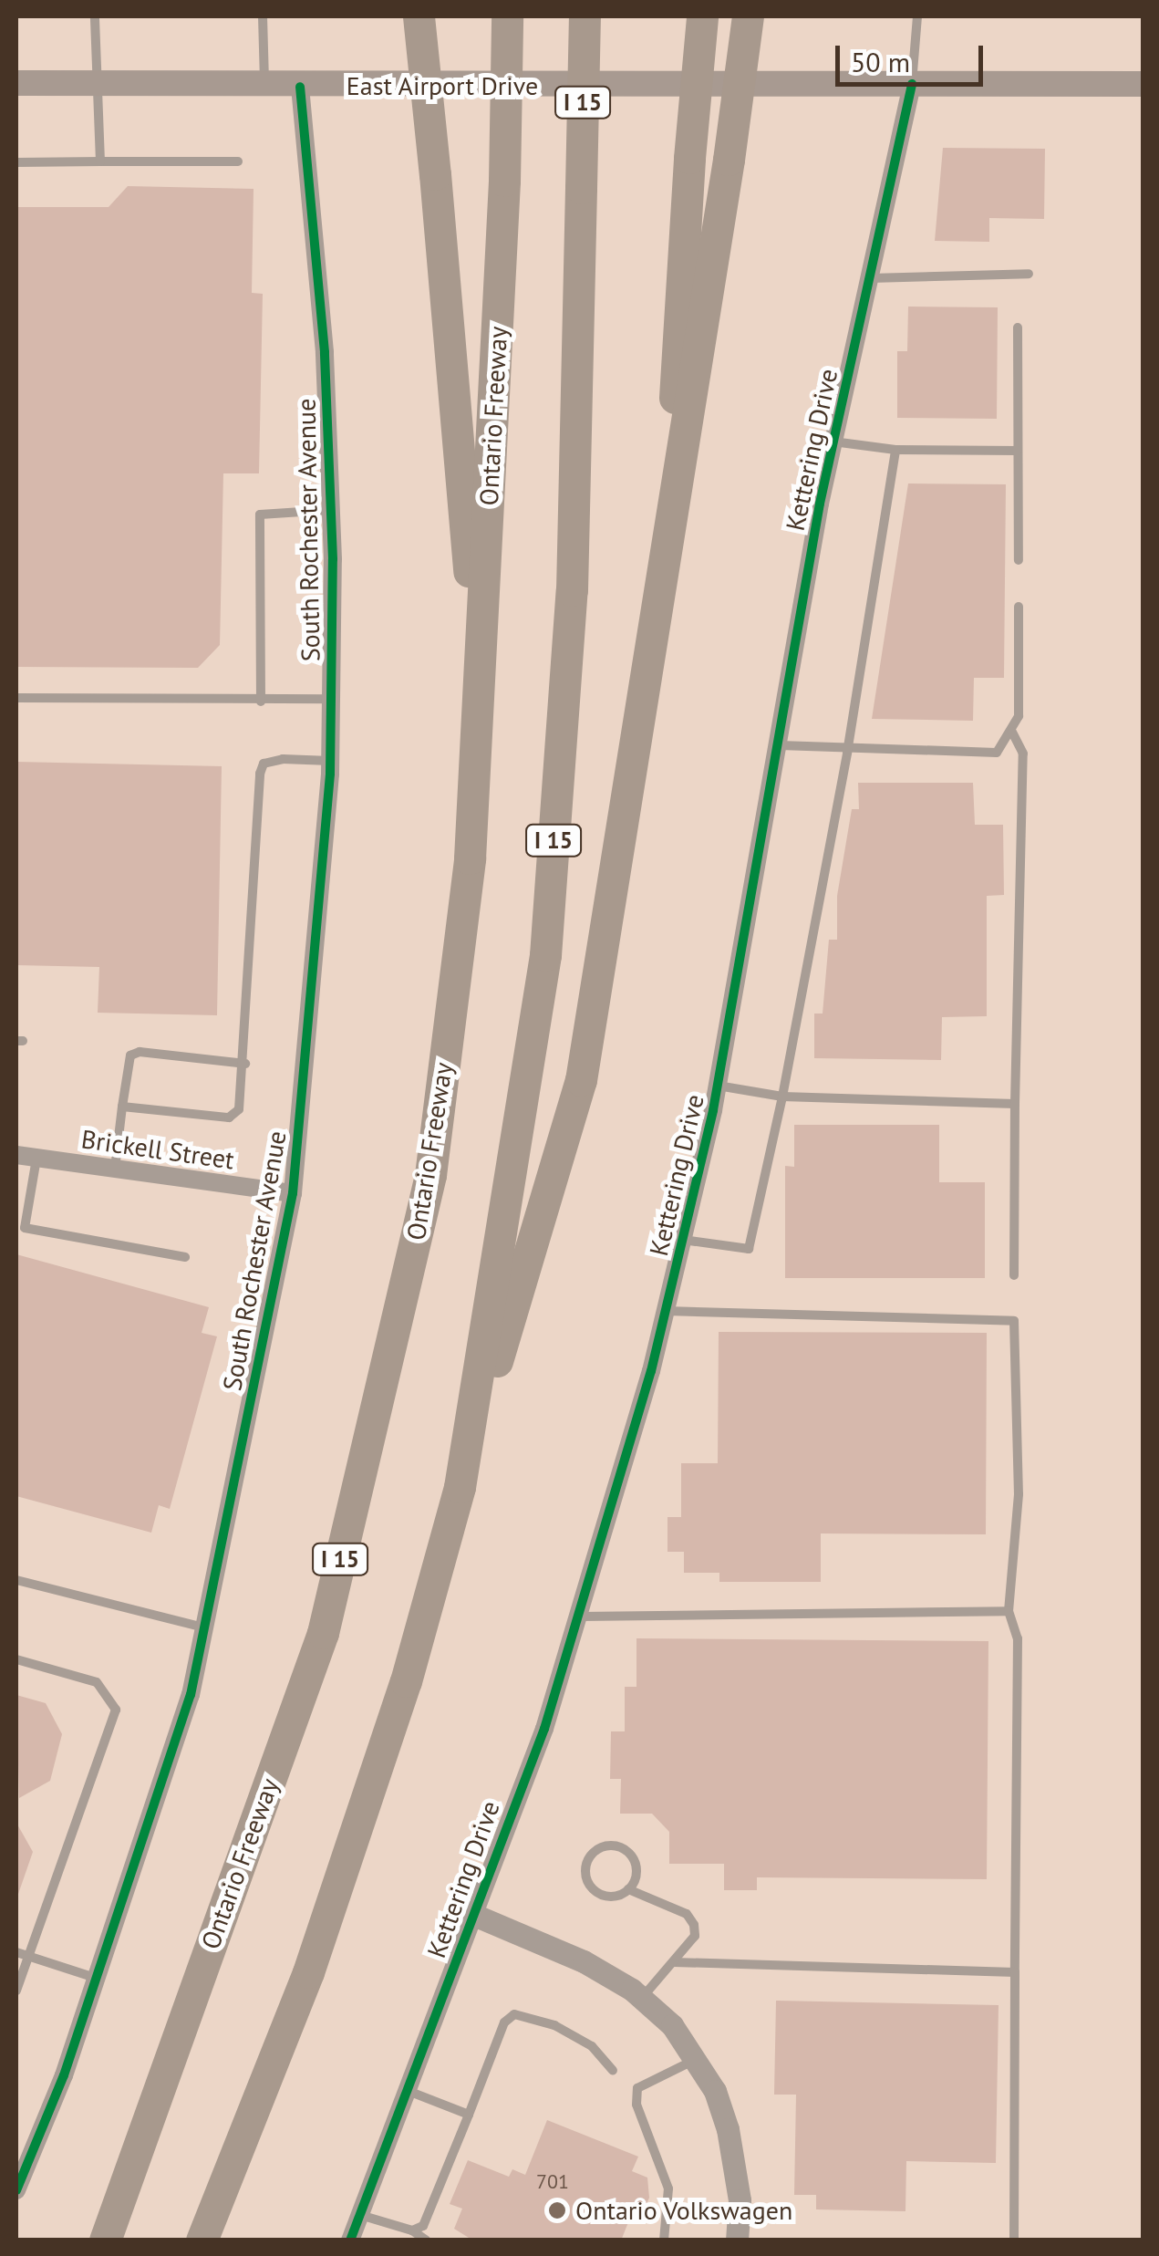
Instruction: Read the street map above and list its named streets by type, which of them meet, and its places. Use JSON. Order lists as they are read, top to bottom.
{
  "streets": {
    "highway": ["I 15", "Ontario Freeway"],
    "main road": ["East Airport Drive"],
    "street": ["Kettering Drive", "South Rochester Avenue", "Brickell Street"]
  },
  "crossings": [
    ["East Airport Drive", "Kettering Drive"],
    ["East Airport Drive", "South Rochester Avenue"],
    ["South Rochester Avenue", "Brickell Street"]
  ],
  "places": ["Ontario Volkswagen"],
  "house_numbers": ["701"],
  "scale_bar": "50 m"
}
